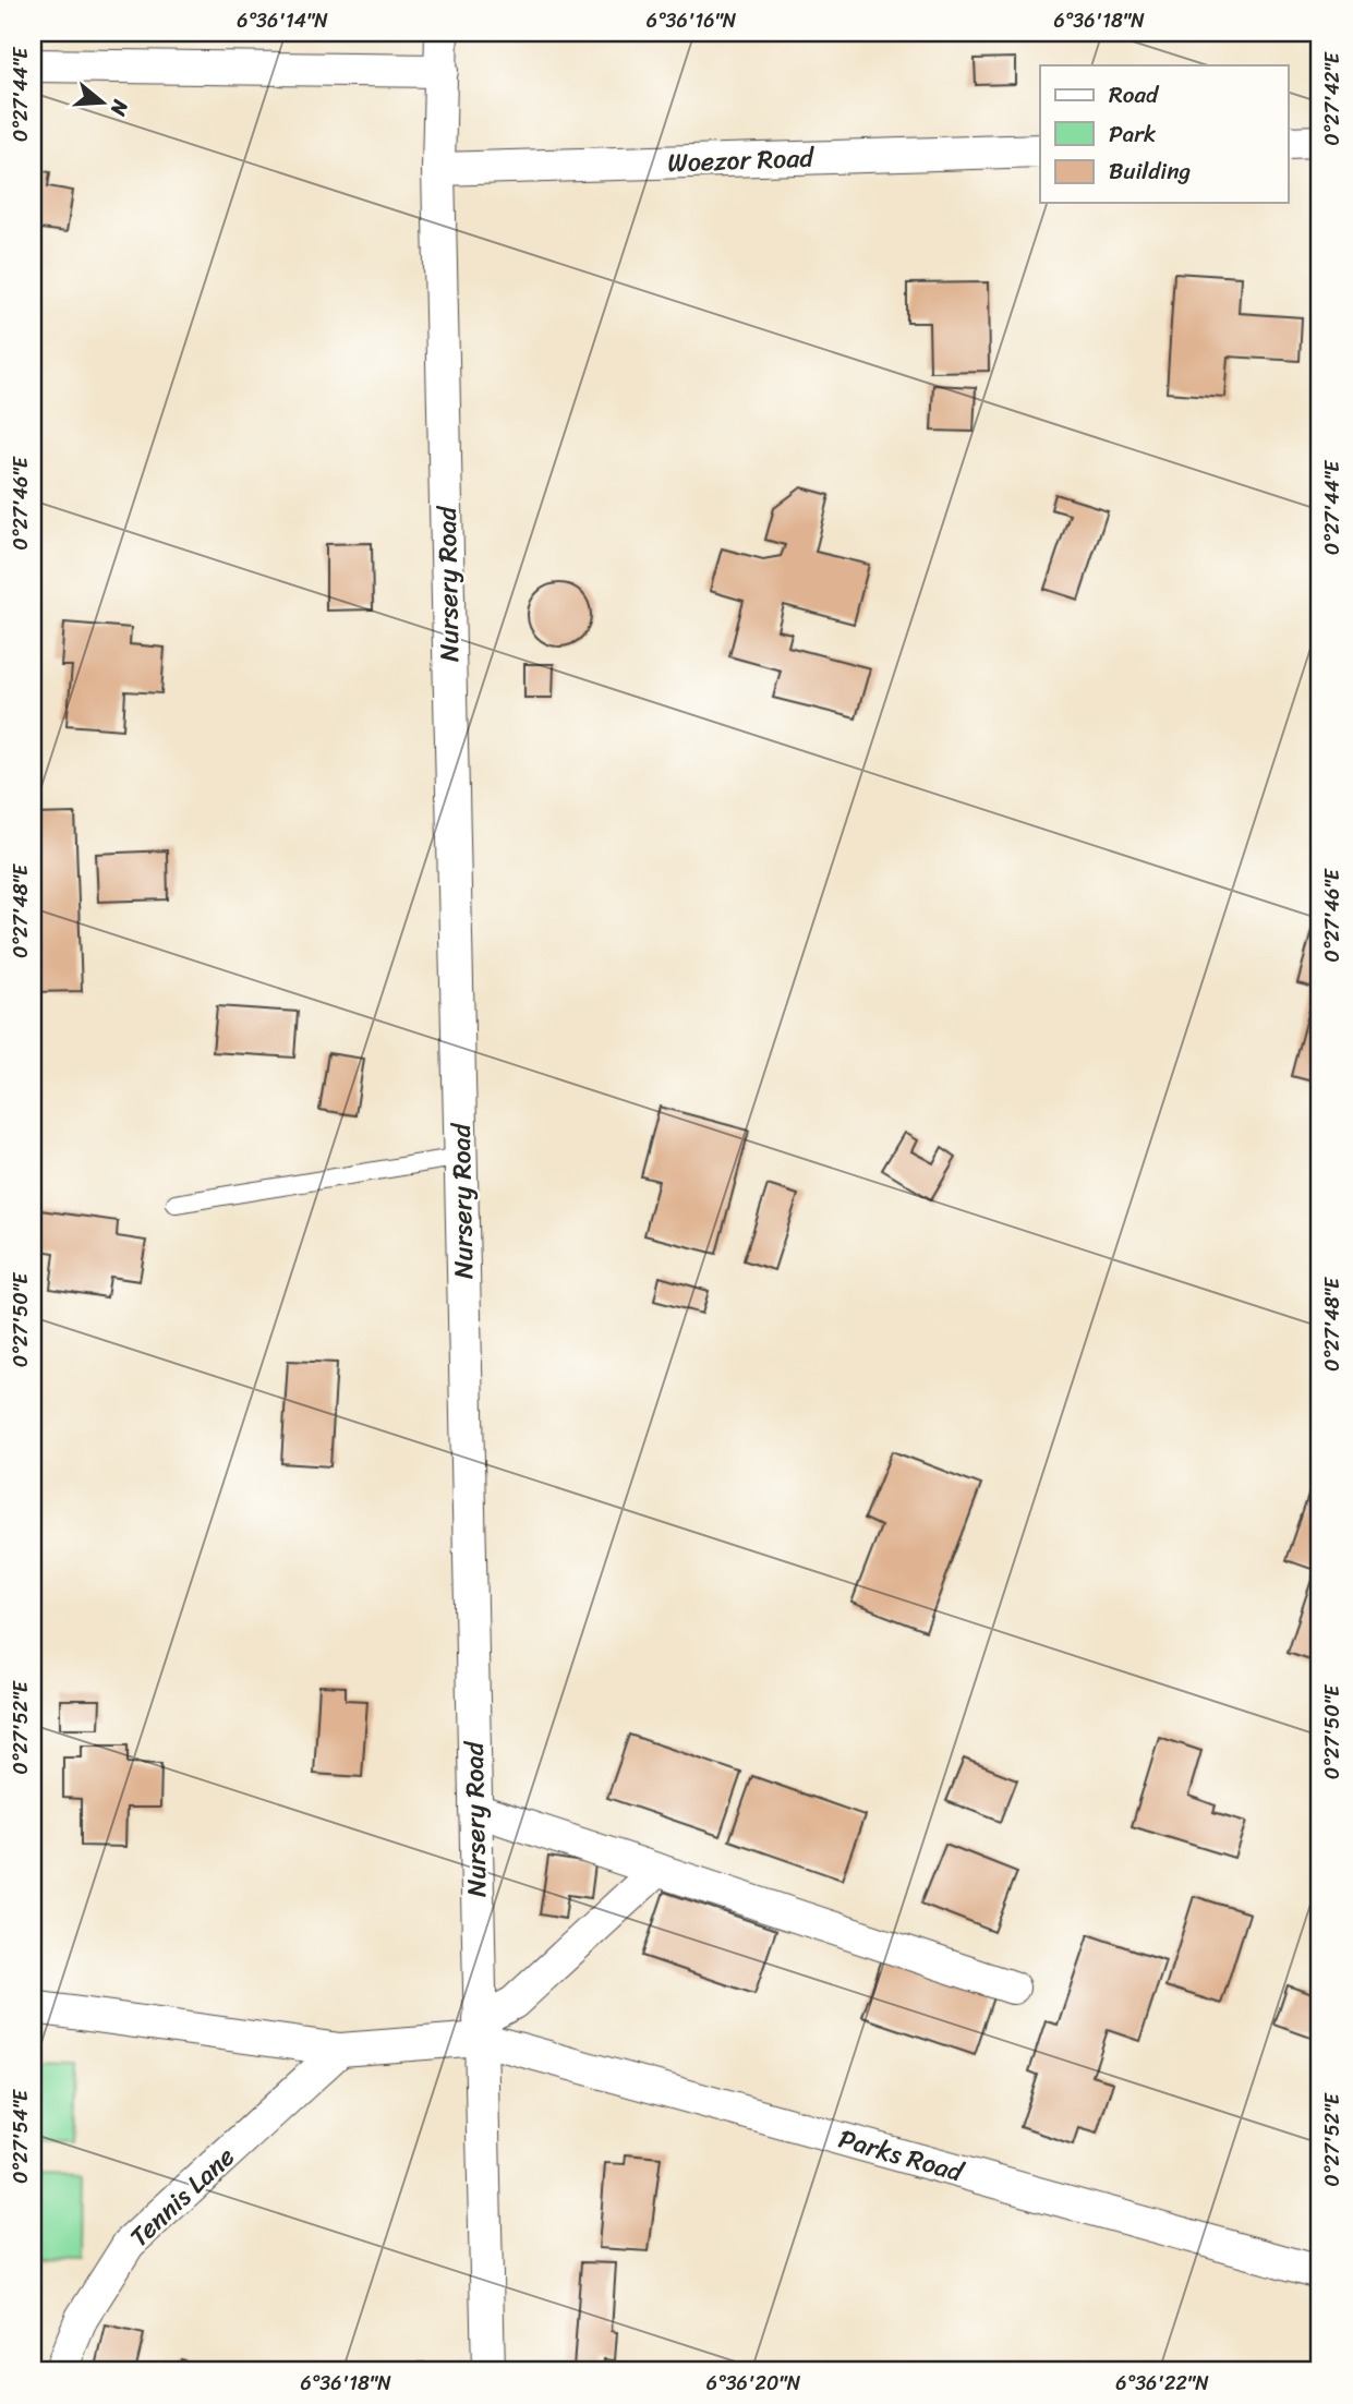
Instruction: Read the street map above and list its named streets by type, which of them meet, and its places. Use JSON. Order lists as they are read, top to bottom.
{
  "streets": {
    "street": [
      "Woezor Road",
      "Nursery Road",
      "Parks Road",
      "Tennis Lane"
    ]
  },
  "crossings": [
    ["Woezor Road", "Nursery Road"],
    ["Nursery Road", "Parks Road"]
  ],
  "legend": ["Road", "Park", "Building"],
  "north": "right",
  "coordinates": [
    "6°36'14\"N",
    "6°36'16\"N",
    "6°36'18\"N",
    "0°27'44\"E",
    "0°27'42\"E",
    "0°27'46\"E",
    "0°27'48\"E",
    "0°27'50\"E",
    "0°27'52\"E",
    "0°27'54\"E",
    "6°36'20\"N",
    "6°36'22\"N"
  ]
}
